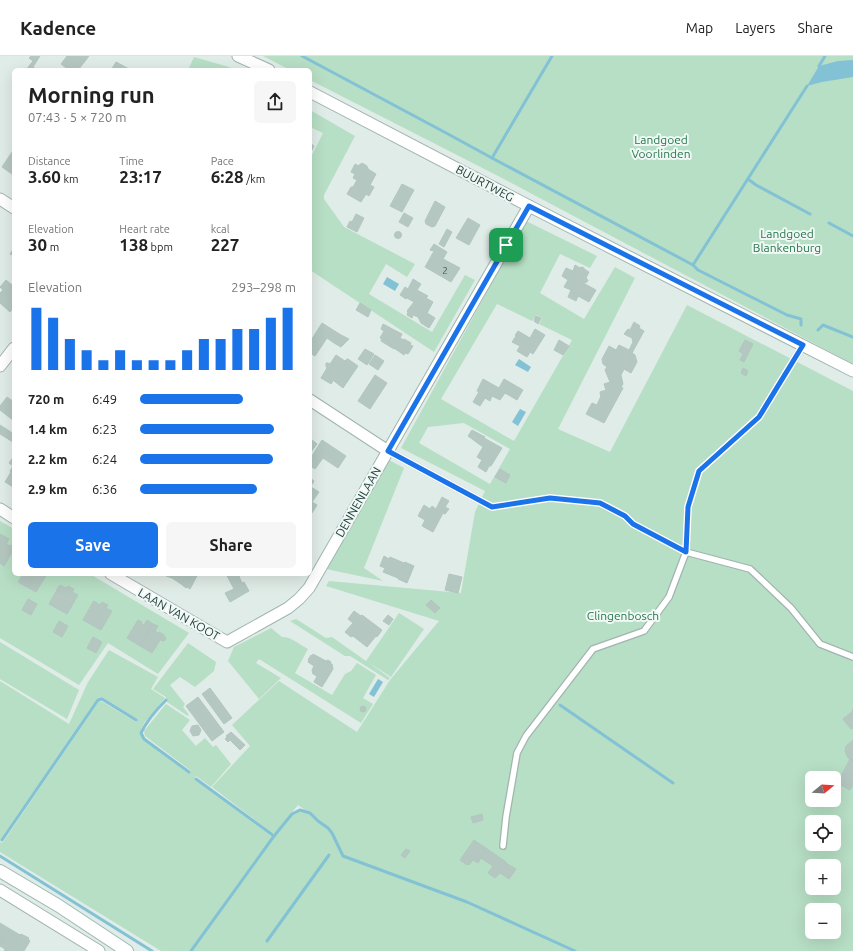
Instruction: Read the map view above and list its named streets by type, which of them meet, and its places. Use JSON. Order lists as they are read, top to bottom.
{
  "streets": {
    "street": ["BUURTWEG", "DENNENLAAN", "LAAN VAN KOOT"]
  },
  "crossings": [
    ["BUURTWEG", "DENNENLAAN"],
    ["DENNENLAAN", "LAAN VAN KOOT"]
  ],
  "parks": ["Landgoed Voorlinden", "Landgoed Blankenburg", "Clingenbosch"],
  "house_numbers": ["2"],
  "north": "right",
  "page": {
    "header": "Kadence",
    "nav": ["Map", "Layers", "Share"],
    "heading": ["Morning run", "07:43 · 5 × 720 m"],
    "stats": [
      ["Distance", "3.60 km"],
      ["Time", "23:17"],
      ["Pace", "6:28 /km"],
      ["Elevation", "30 m"],
      ["Heart rate", "138 bpm"],
      ["kcal", "227"]
    ],
    "chart": ["Elevation", "293–298 m"],
    "list": [
      {
        "name": "720 m",
        "note": "6:49"
      },
      {
        "name": "1.4 km",
        "note": "6:23"
      },
      {
        "name": "2.2 km",
        "note": "6:24"
      },
      {
        "name": "2.9 km",
        "note": "6:36"
      }
    ],
    "buttons": ["Save", "Share"],
    "map_buttons": ["+", "−"]
  }
}
